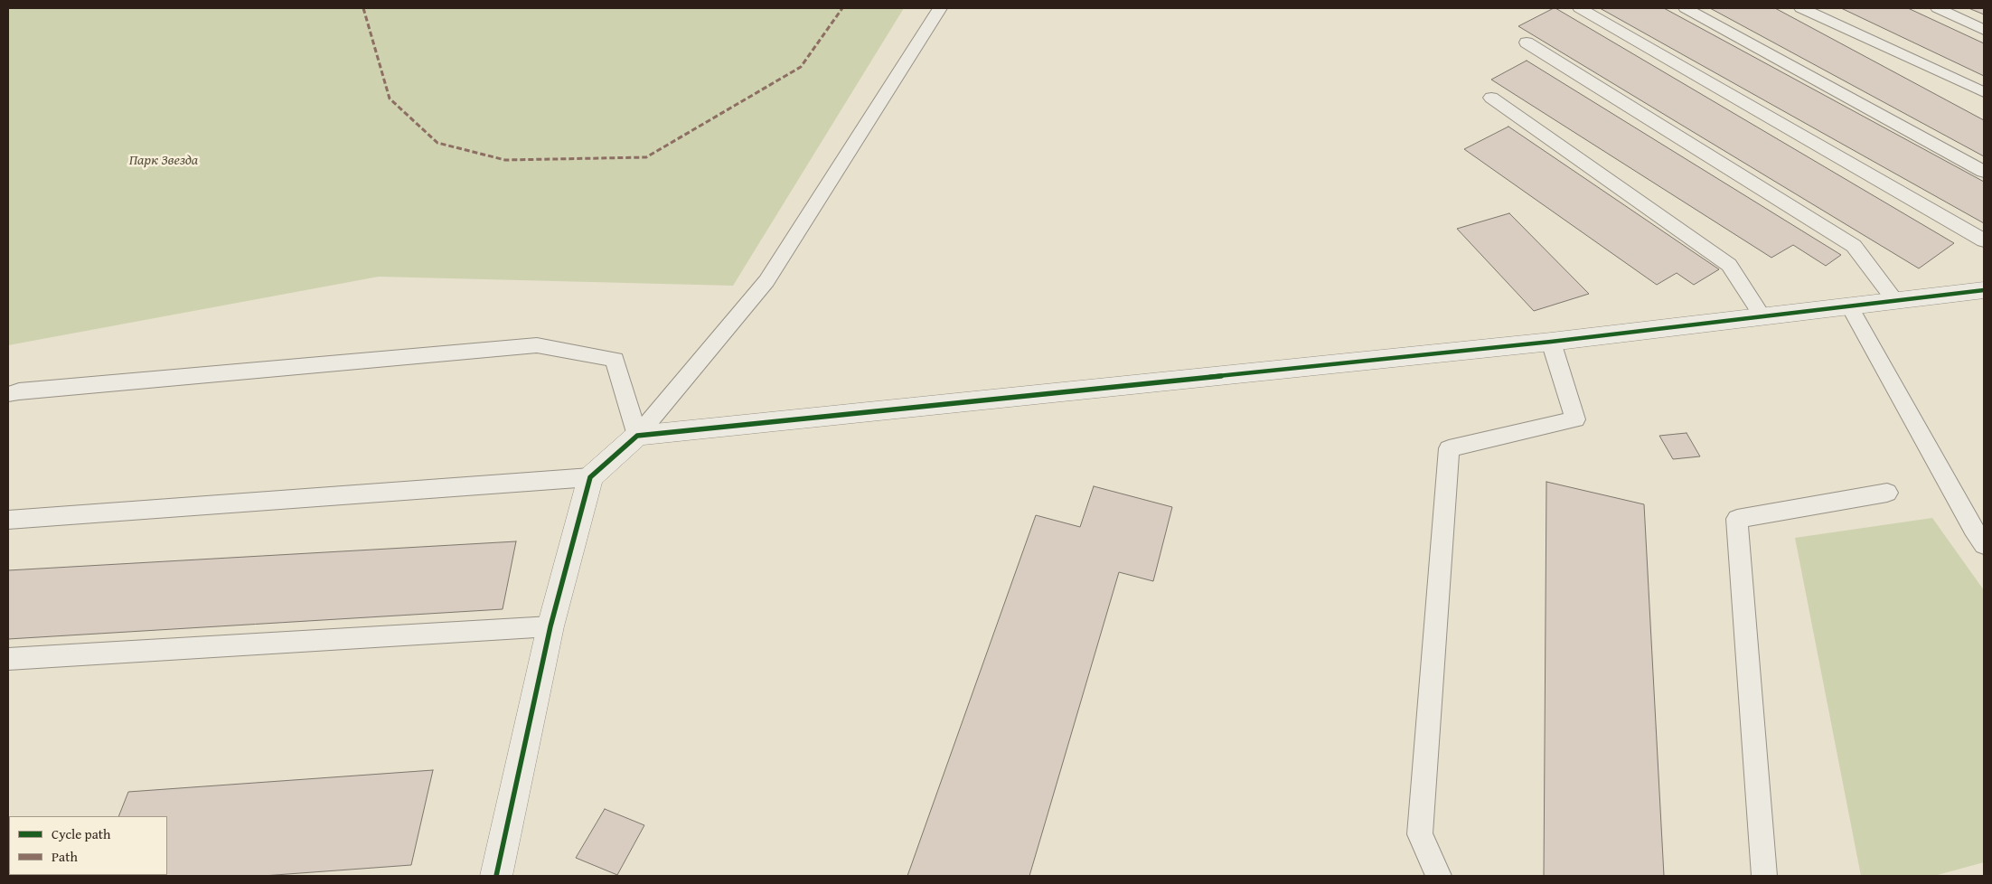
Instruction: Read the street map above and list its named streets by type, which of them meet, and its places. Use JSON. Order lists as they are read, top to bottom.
{
  "parks": ["Парк Звезда"],
  "legend": ["Cycle path", "Path"]
}
